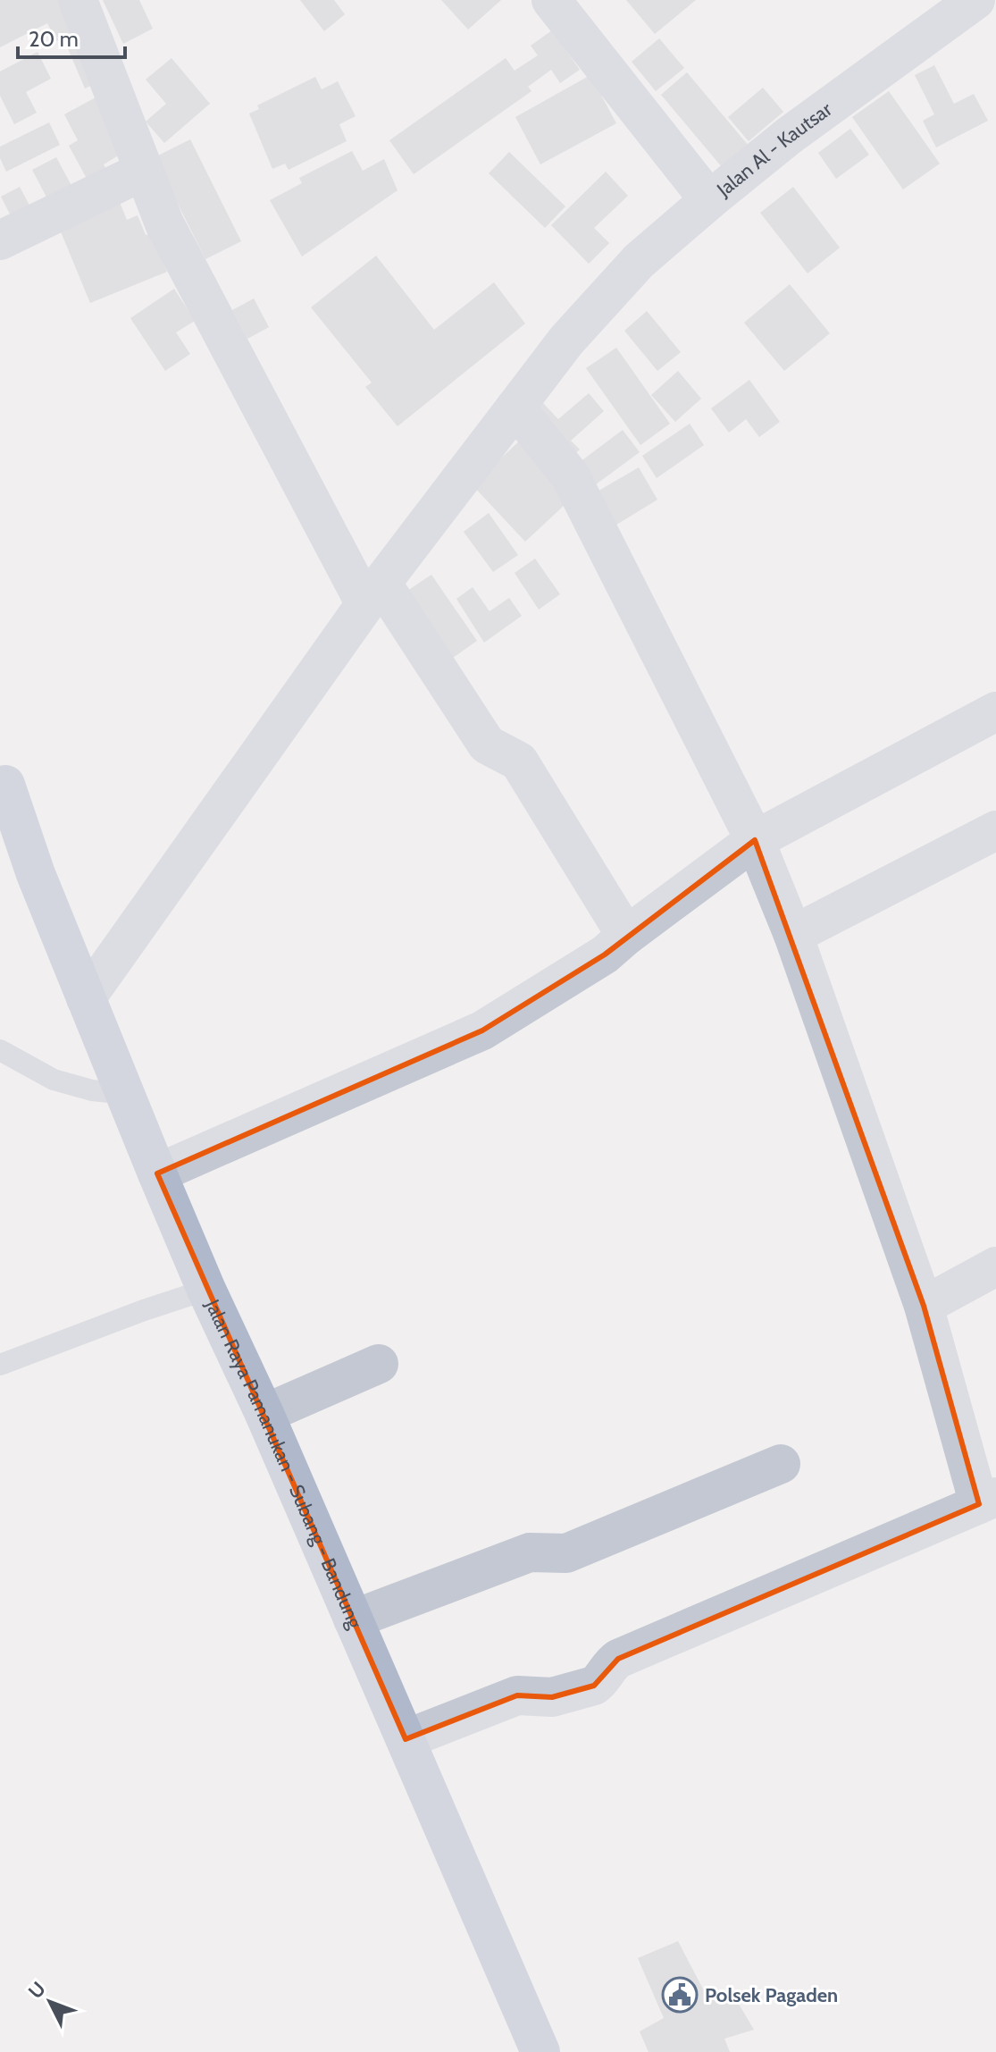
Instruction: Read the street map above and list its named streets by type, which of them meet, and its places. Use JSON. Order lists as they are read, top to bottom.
{
  "streets": {
    "main road": ["Jalan Raya Pamanukan - Subang - Bandung"],
    "street": ["Jalan Al - Kautsar"]
  },
  "places": {
    "public building": ["Polsek Pagaden"]
  },
  "scale_bar": "20 m",
  "north": "top left"
}
